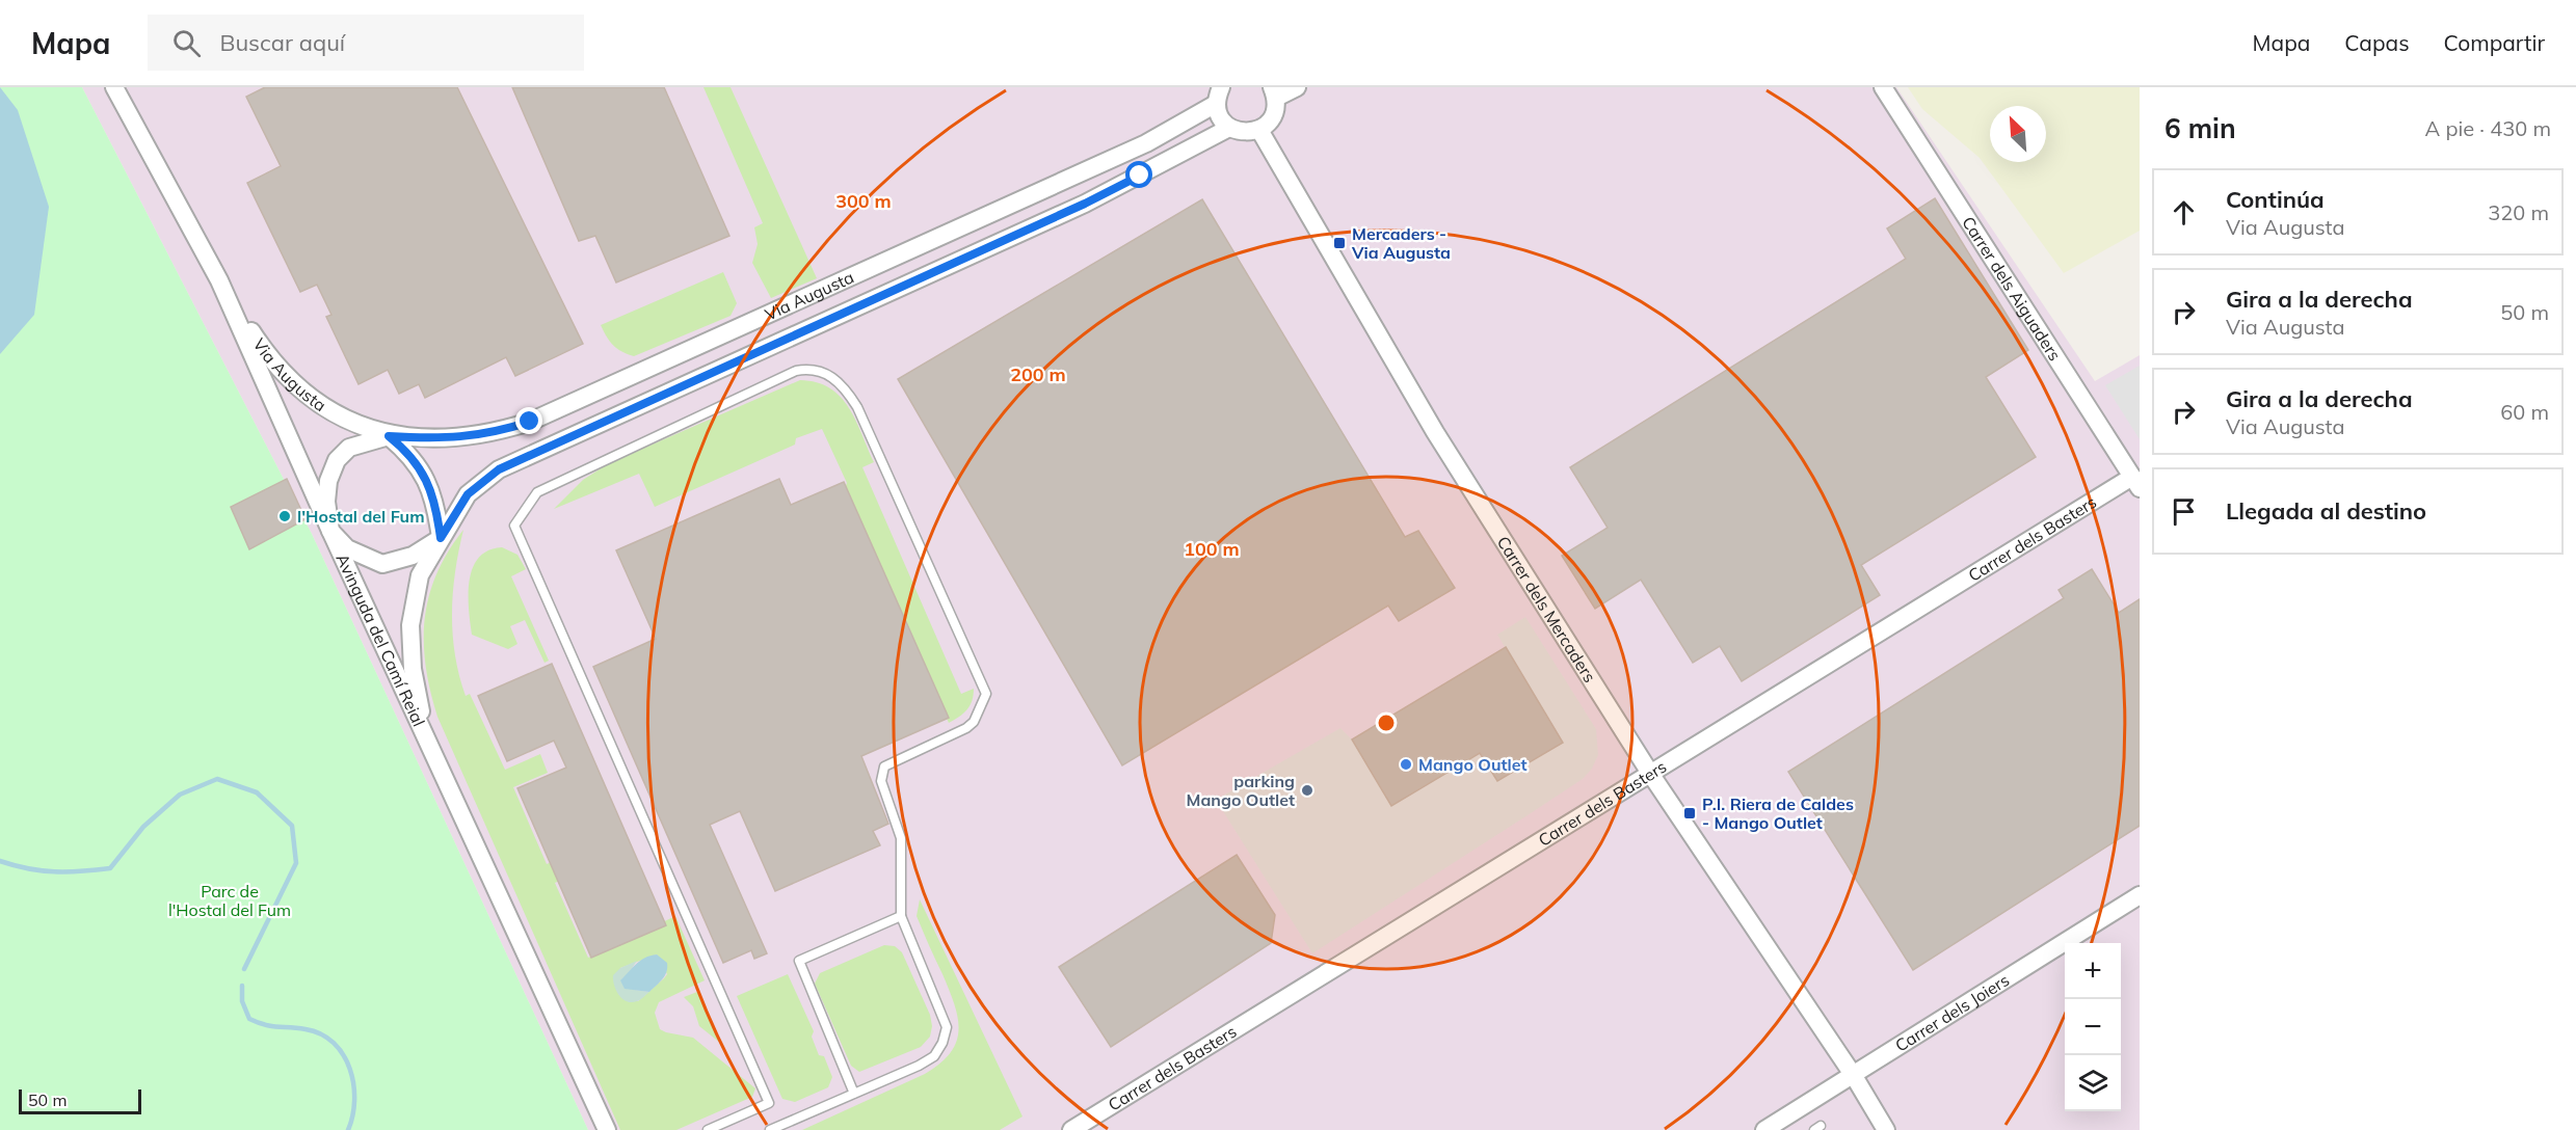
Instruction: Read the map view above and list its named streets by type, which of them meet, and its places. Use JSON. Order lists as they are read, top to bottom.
{
  "streets": {
    "street": [
      "Carrer dels Aiguaders",
      "Via Augusta",
      "Carrer dels Basters",
      "Carrer dels Mercaders",
      "Avinguda del Camí Reial",
      "Carrer dels Joiers"
    ]
  },
  "crossings": [
    ["Carrer dels Aiguaders", "Carrer dels Basters"],
    ["Via Augusta", "Avinguda del Camí Reial"],
    ["Carrer dels Basters", "Carrer dels Mercaders"],
    ["Carrer dels Mercaders", "Carrer dels Joiers"]
  ],
  "parks": ["Parc de l'Hostal del Fum"],
  "places": {
    "transit": ["Mercaders - Via Augusta", "P.I. Riera de Caldes - Mango Outlet"],
    "other": ["l'Hostal del Fum", "Mango Outlet", "parking Mango Outlet"]
  },
  "scale_bar": "50 m",
  "north": "top left",
  "page": {
    "header": "Mapa",
    "search": "Buscar aquí",
    "nav": ["Mapa", "Capas", "Compartir"],
    "heading": ["6 min", "A pie · 430 m"],
    "list": [
      ["Continúa", "Via Augusta", "320 m"],
      ["Gira a la derecha", "Via Augusta", "50 m"],
      ["Gira a la derecha", "Via Augusta", "60 m"],
      "Llegada al destino"
    ],
    "map_buttons": ["+", "−"],
    "scale": "50 m"
  },
  "rings": ["300 m", "200 m", "100 m"]
}
